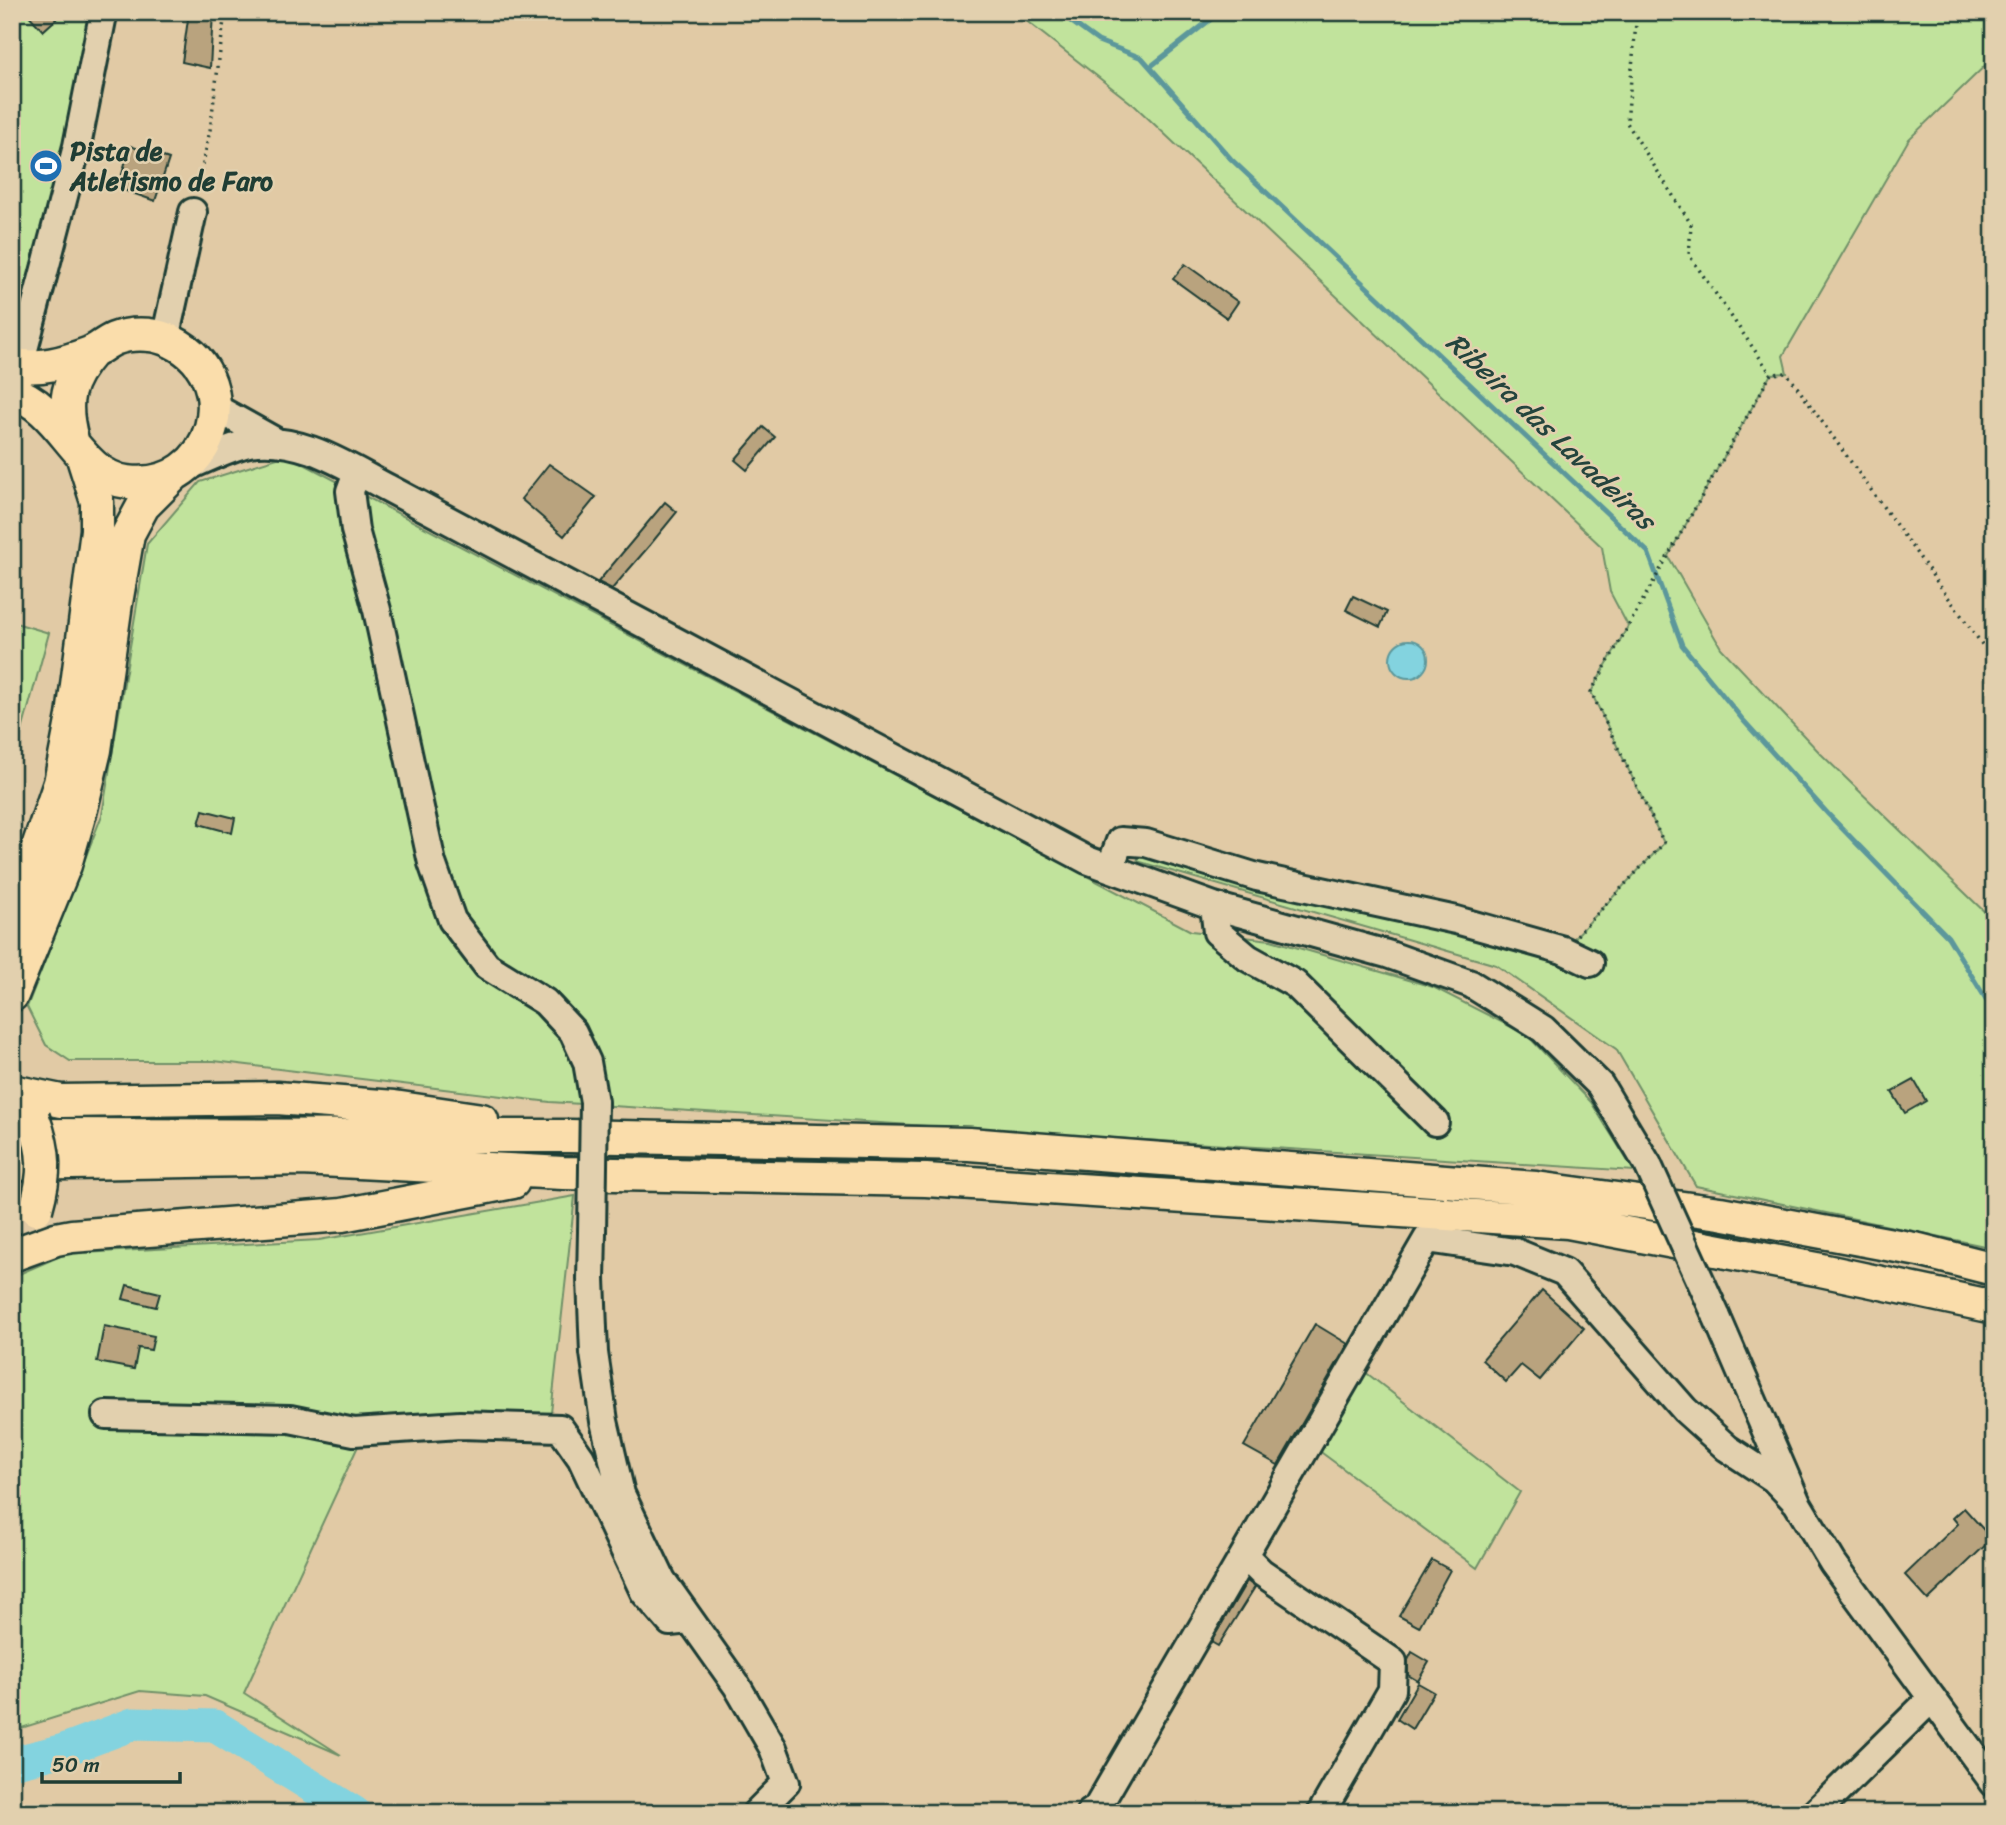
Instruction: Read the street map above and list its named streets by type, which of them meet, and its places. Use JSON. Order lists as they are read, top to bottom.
{
  "water": ["Ribeira das Lavadeiras"],
  "places": {
    "sports": ["Pista de Atletismo de Faro"]
  },
  "scale_bar": "50 m"
}
